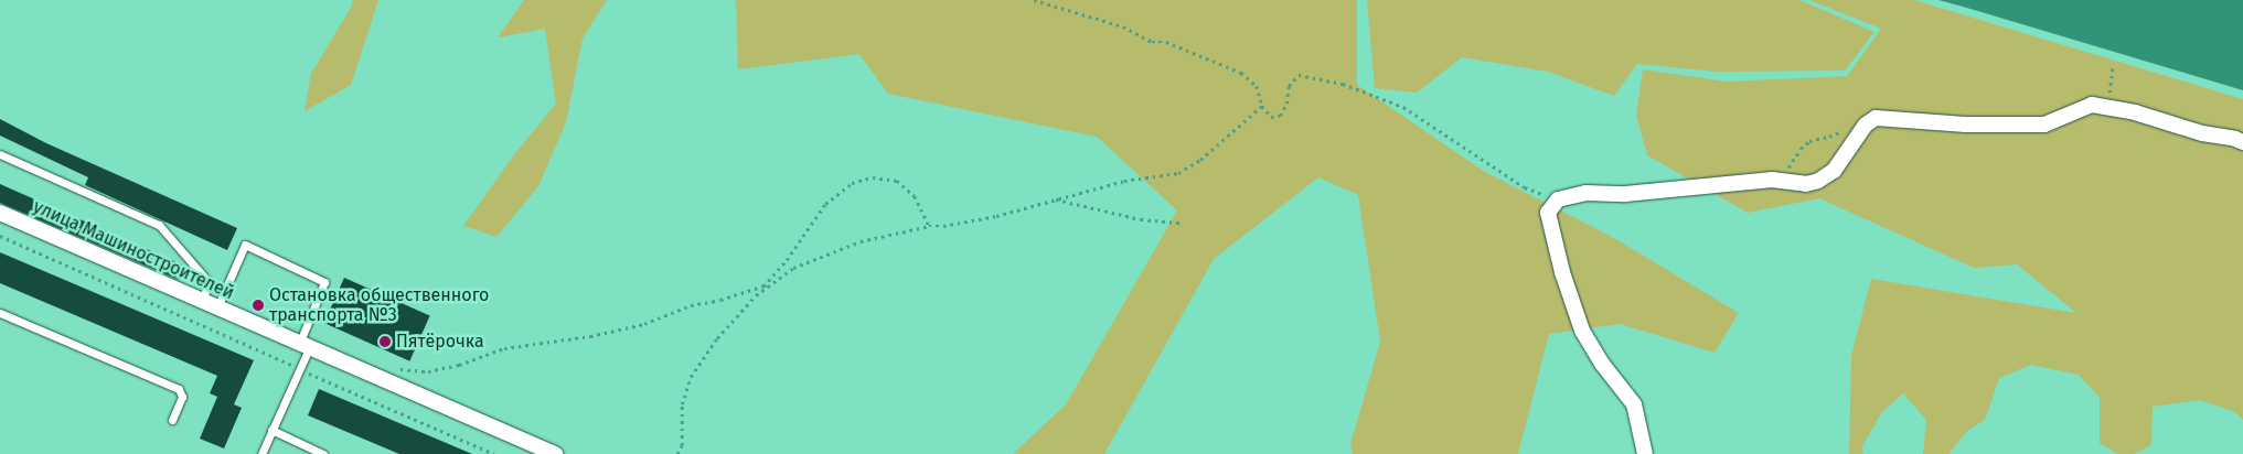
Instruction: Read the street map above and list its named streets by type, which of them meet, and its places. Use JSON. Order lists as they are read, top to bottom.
{
  "streets": {
    "street": ["улица Машиностроителей"]
  },
  "places": ["Остановка общественного транспорта №3", "Пятёрочка"]
}
